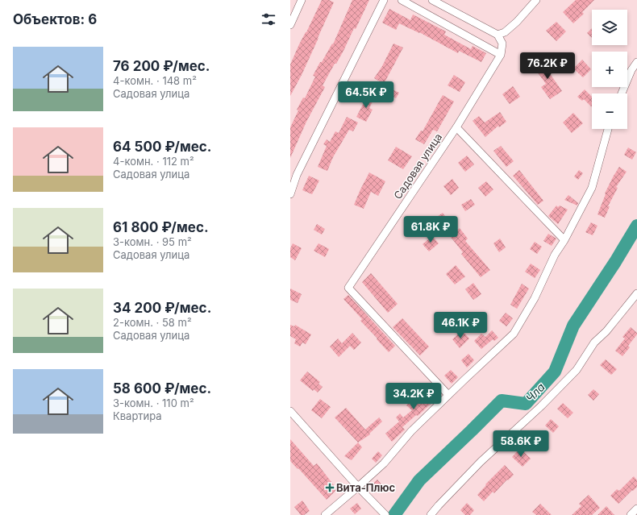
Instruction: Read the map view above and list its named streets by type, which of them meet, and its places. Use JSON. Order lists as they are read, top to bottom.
{
  "streets": {
    "street": ["Садовая улица"]
  },
  "water": ["Чла"],
  "places": {
    "health": ["Вита-Плюс"]
  },
  "page": {
    "heading": "Объектов: 6",
    "map_buttons": ["+", "−"],
    "list": [
      {
        "name": "76 200 ₽/мес.",
        "note": "4-комн. · 148 m² · Садовая улица"
      },
      {
        "name": "64 500 ₽/мес.",
        "note": "4-комн. · 112 m² · Садовая улица"
      },
      {
        "name": "61 800 ₽/мес.",
        "note": "3-комн. · 95 m² · Садовая улица"
      },
      {
        "name": "34 200 ₽/мес.",
        "note": "2-комн. · 58 m² · Садовая улица"
      },
      {
        "name": "58 600 ₽/мес.",
        "note": "3-комн. · 110 m² · Квартира"
      }
    ],
    "price": [
      "76.2K ₽",
      "64.5K ₽",
      "61.8K ₽",
      "46.1K ₽",
      "34.2K ₽",
      "58.6K ₽"
    ]
  }
}
